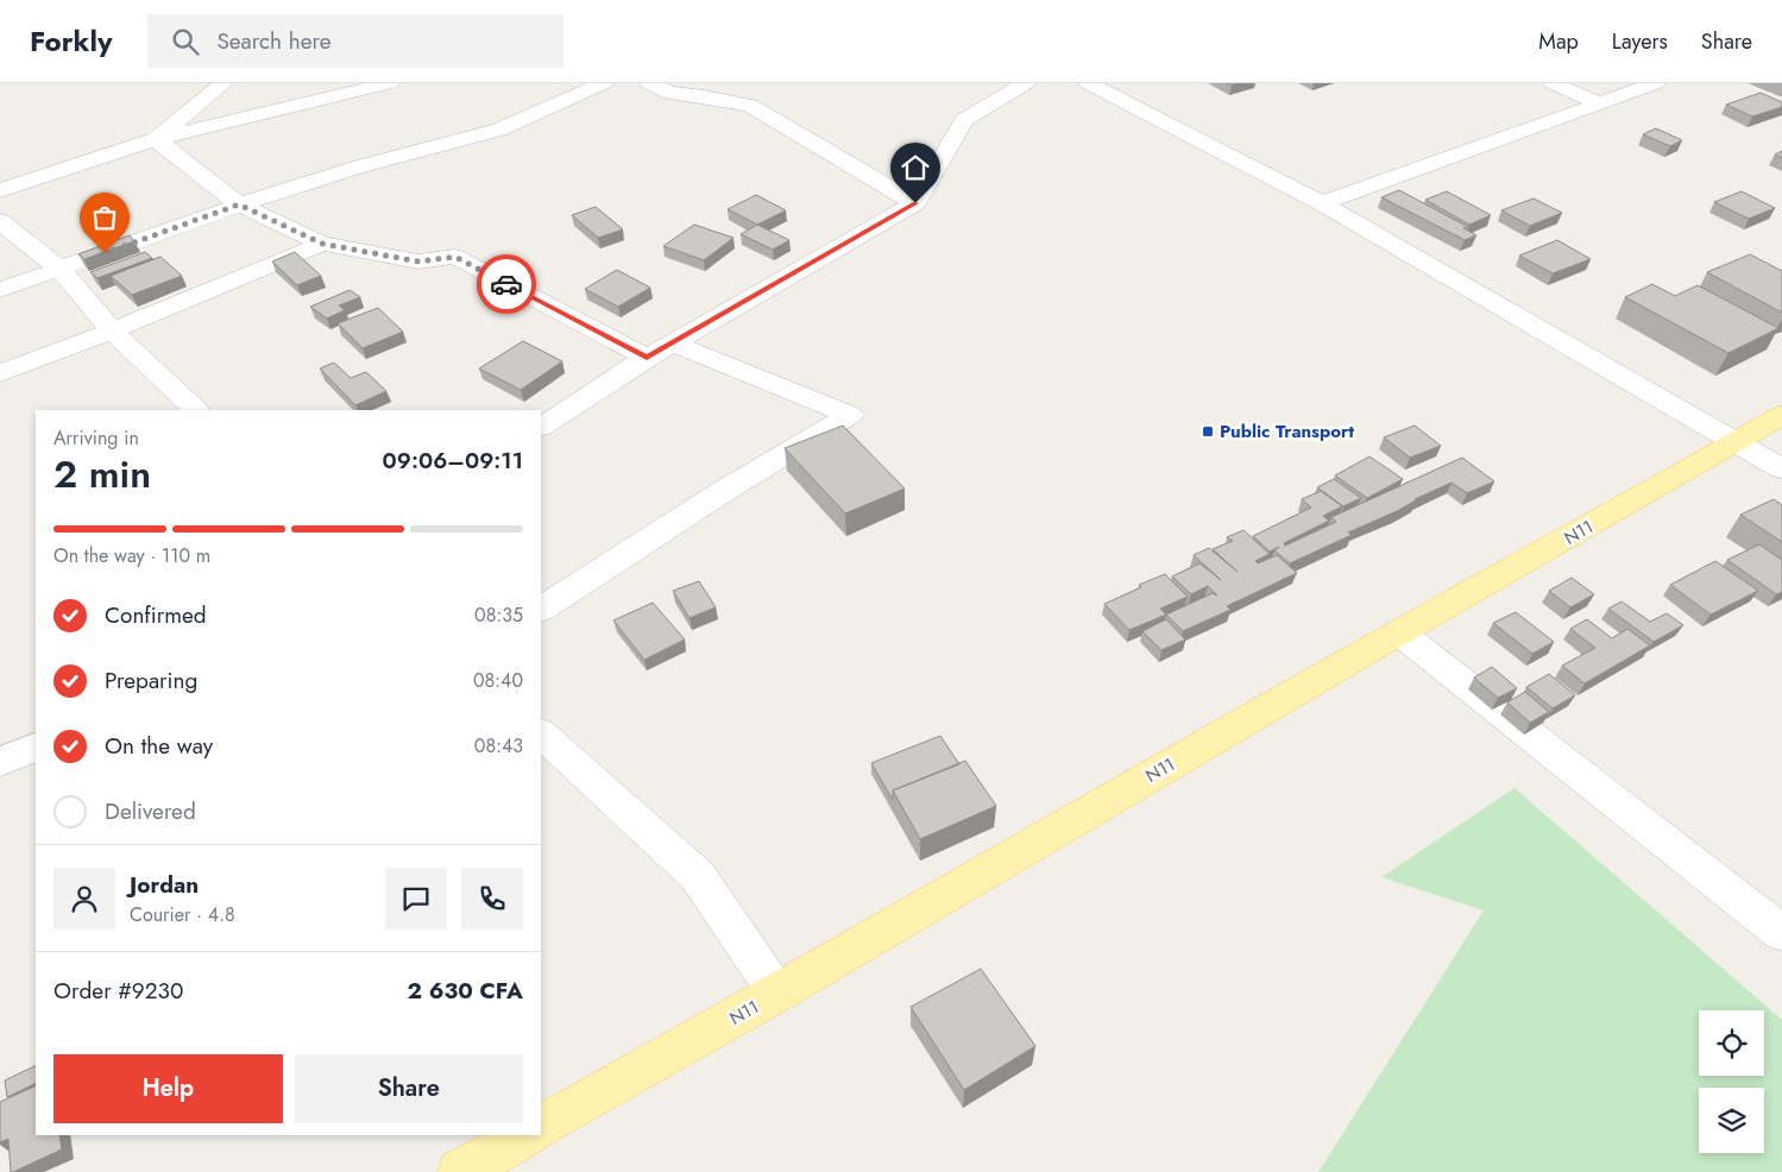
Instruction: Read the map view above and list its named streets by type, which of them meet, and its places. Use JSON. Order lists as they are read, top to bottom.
{
  "streets": {
    "main road": ["N11"]
  },
  "places": {
    "transit": ["Public Transport"]
  },
  "page": {
    "header": "Forkly",
    "search": "Search here",
    "nav": ["Map", "Layers", "Share"],
    "heading": ["2 min", "Arriving in", "09:06–09:11"],
    "panel": [
      "Jordan",
      "Courier · 4.8",
      "Order #9230",
      "2 630 CFA"
    ],
    "bar": "On the way · 110 m",
    "list": [
      ["Confirmed", "08:35"],
      ["Preparing", "08:40"],
      ["On the way", "08:43"],
      "Delivered"
    ],
    "buttons": ["Help", "Share"]
  }
}
